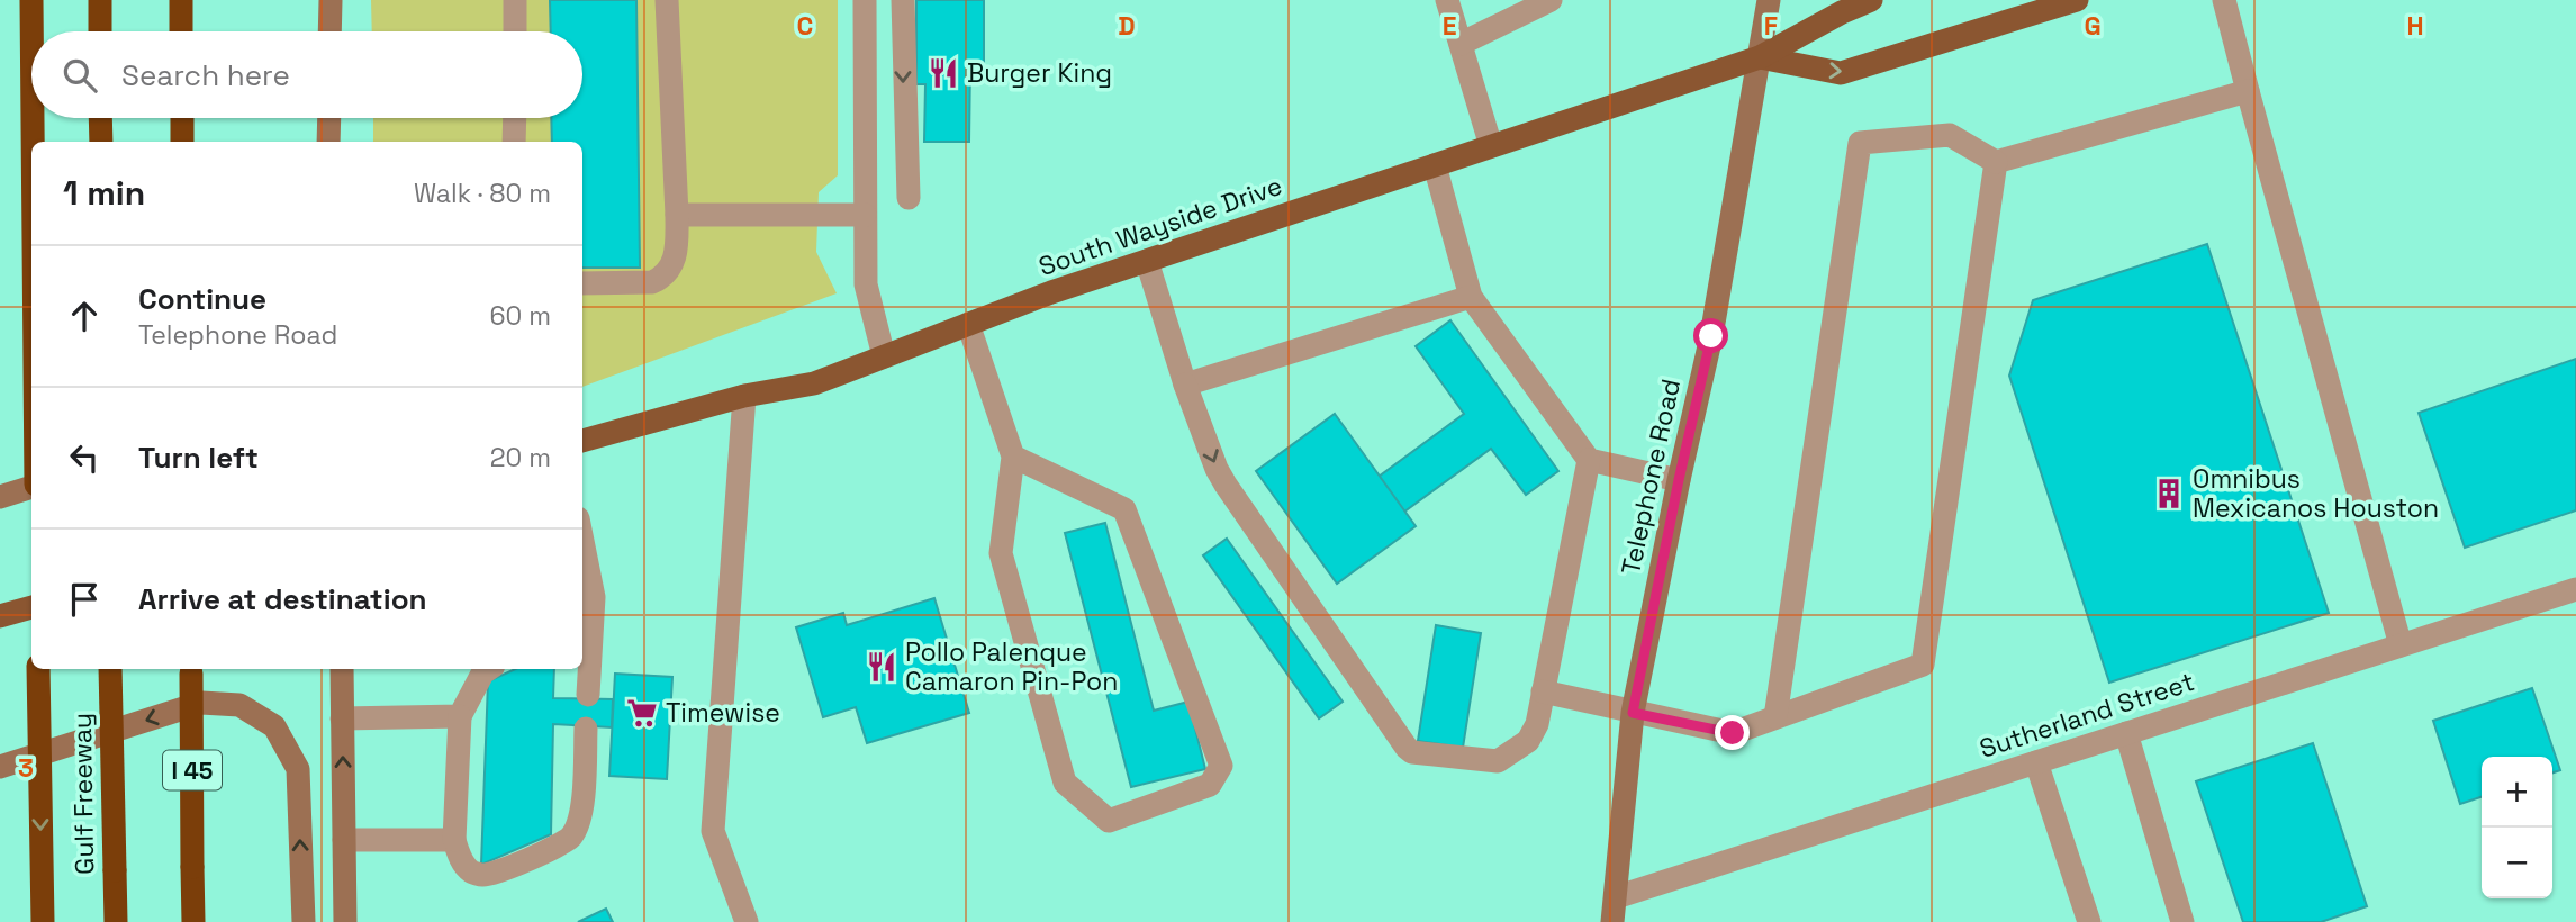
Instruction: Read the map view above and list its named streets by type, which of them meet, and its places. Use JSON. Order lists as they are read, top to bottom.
{
  "streets": {
    "highway": ["I 45", "Gulf Freeway"],
    "main road": ["South Wayside Drive", "Telephone Road"],
    "street": ["Sutherland Street"]
  },
  "crossings": [
    ["South Wayside Drive", "Telephone Road"],
    ["Telephone Road", "Sutherland Street"]
  ],
  "places": {
    "restaurant": ["Burger King", "Pollo Palenque Camaron Pin-Pon"],
    "building": ["Omnibus Mexicanos Houston"],
    "supermarket": ["Timewise"]
  },
  "page": {
    "search": "Search here",
    "heading": ["1 min", "Walk · 80 m"],
    "list": [
      ["Continue", "Telephone Road", "60 m"],
      ["Turn left", "20 m"],
      "Arrive at destination"
    ],
    "map_buttons": ["+", "−"]
  },
  "grid": {
    "columns": [
      "C",
      "D",
      "E",
      "F",
      "G",
      "H"
    ],
    "rows": ["3"]
  }
}
